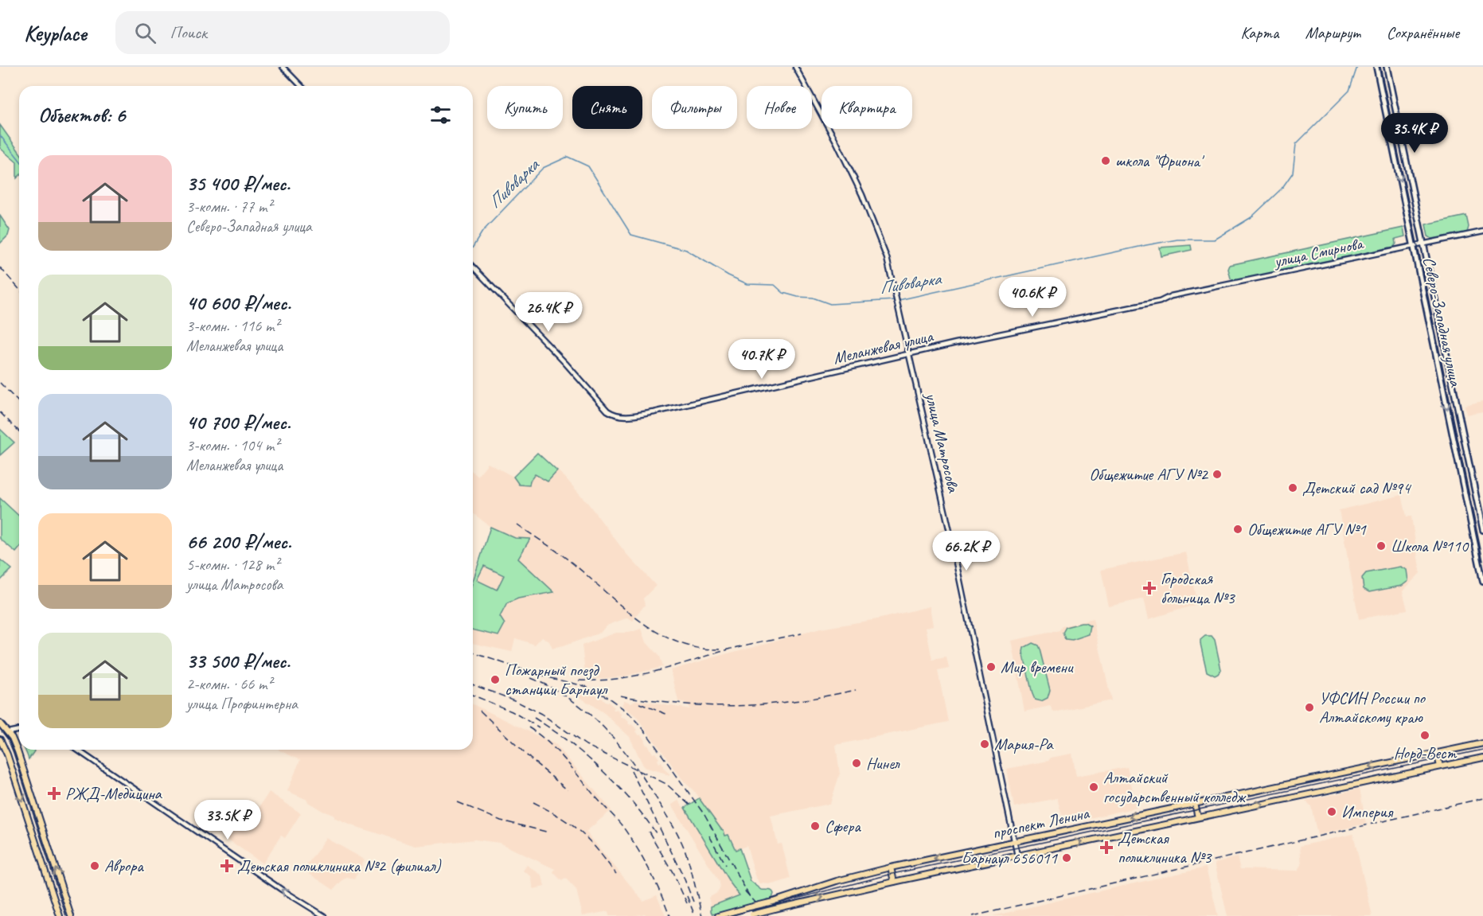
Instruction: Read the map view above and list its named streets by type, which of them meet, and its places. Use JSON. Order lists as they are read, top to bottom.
{
  "streets": {
    "main road": ["Северо-Западная улица", "проспект Ленина"],
    "street": ["улица Смирнова", "Меланжевая улица", "улица Матросова"]
  },
  "crossings": [
    ["улица Смирнова", "Северо-Западная улица"],
    ["улица Смирнова", "Меланжевая улица"],
    ["Меланжевая улица", "улица Матросова"],
    ["улица Матросова", "проспект Ленина"]
  ],
  "water": ["Пивоварка"],
  "places": {
    "other": [
      "школа \"Фриона'",
      "Общежитие АГУ №2",
      "Детский сад №94",
      "Общежитие АГУ №1",
      "Школа №110",
      "Мир времени",
      "Пожарный поезд станции Барнаул",
      "УФСИН России по Алтайскому краю",
      "Норд-Вест",
      "Мария-Ра",
      "Нинел",
      "Алтайский государственный колледж",
      "Империя",
      "Сфера",
      "Барнаул 656011",
      "Аврора"
    ],
    "health": [
      "Городская больница №3",
      "РЖД-Медицина",
      "Детская поликлиника №3",
      "Детская поликлиника №2 (филиал)"
    ]
  },
  "page": {
    "header": "Keyplace",
    "search": "Поиск",
    "nav": ["Карта", "Маршрут", "Сохранённые"],
    "chip": [
      "Купить",
      "Снять",
      "Фильтры",
      "Новое",
      "Квартира"
    ],
    "heading": "Объектов: 6",
    "price": [
      "35.4K ₽",
      "40.6K ₽",
      "26.4K ₽",
      "40.7K ₽",
      "66.2K ₽",
      "33.5K ₽"
    ],
    "list": [
      {
        "name": "35 400 ₽/мес.",
        "note": "3-комн. · 77 m² · Северо-Западная улица"
      },
      {
        "name": "40 600 ₽/мес.",
        "note": "3-комн. · 116 m² · Меланжевая улица"
      },
      {
        "name": "40 700 ₽/мес.",
        "note": "3-комн. · 104 m² · Меланжевая улица"
      },
      {
        "name": "66 200 ₽/мес.",
        "note": "5-комн. · 128 m² · улица Матросова"
      },
      {
        "name": "33 500 ₽/мес.",
        "note": "2-комн. · 66 m² · улица Профинтерна"
      }
    ]
  }
}
